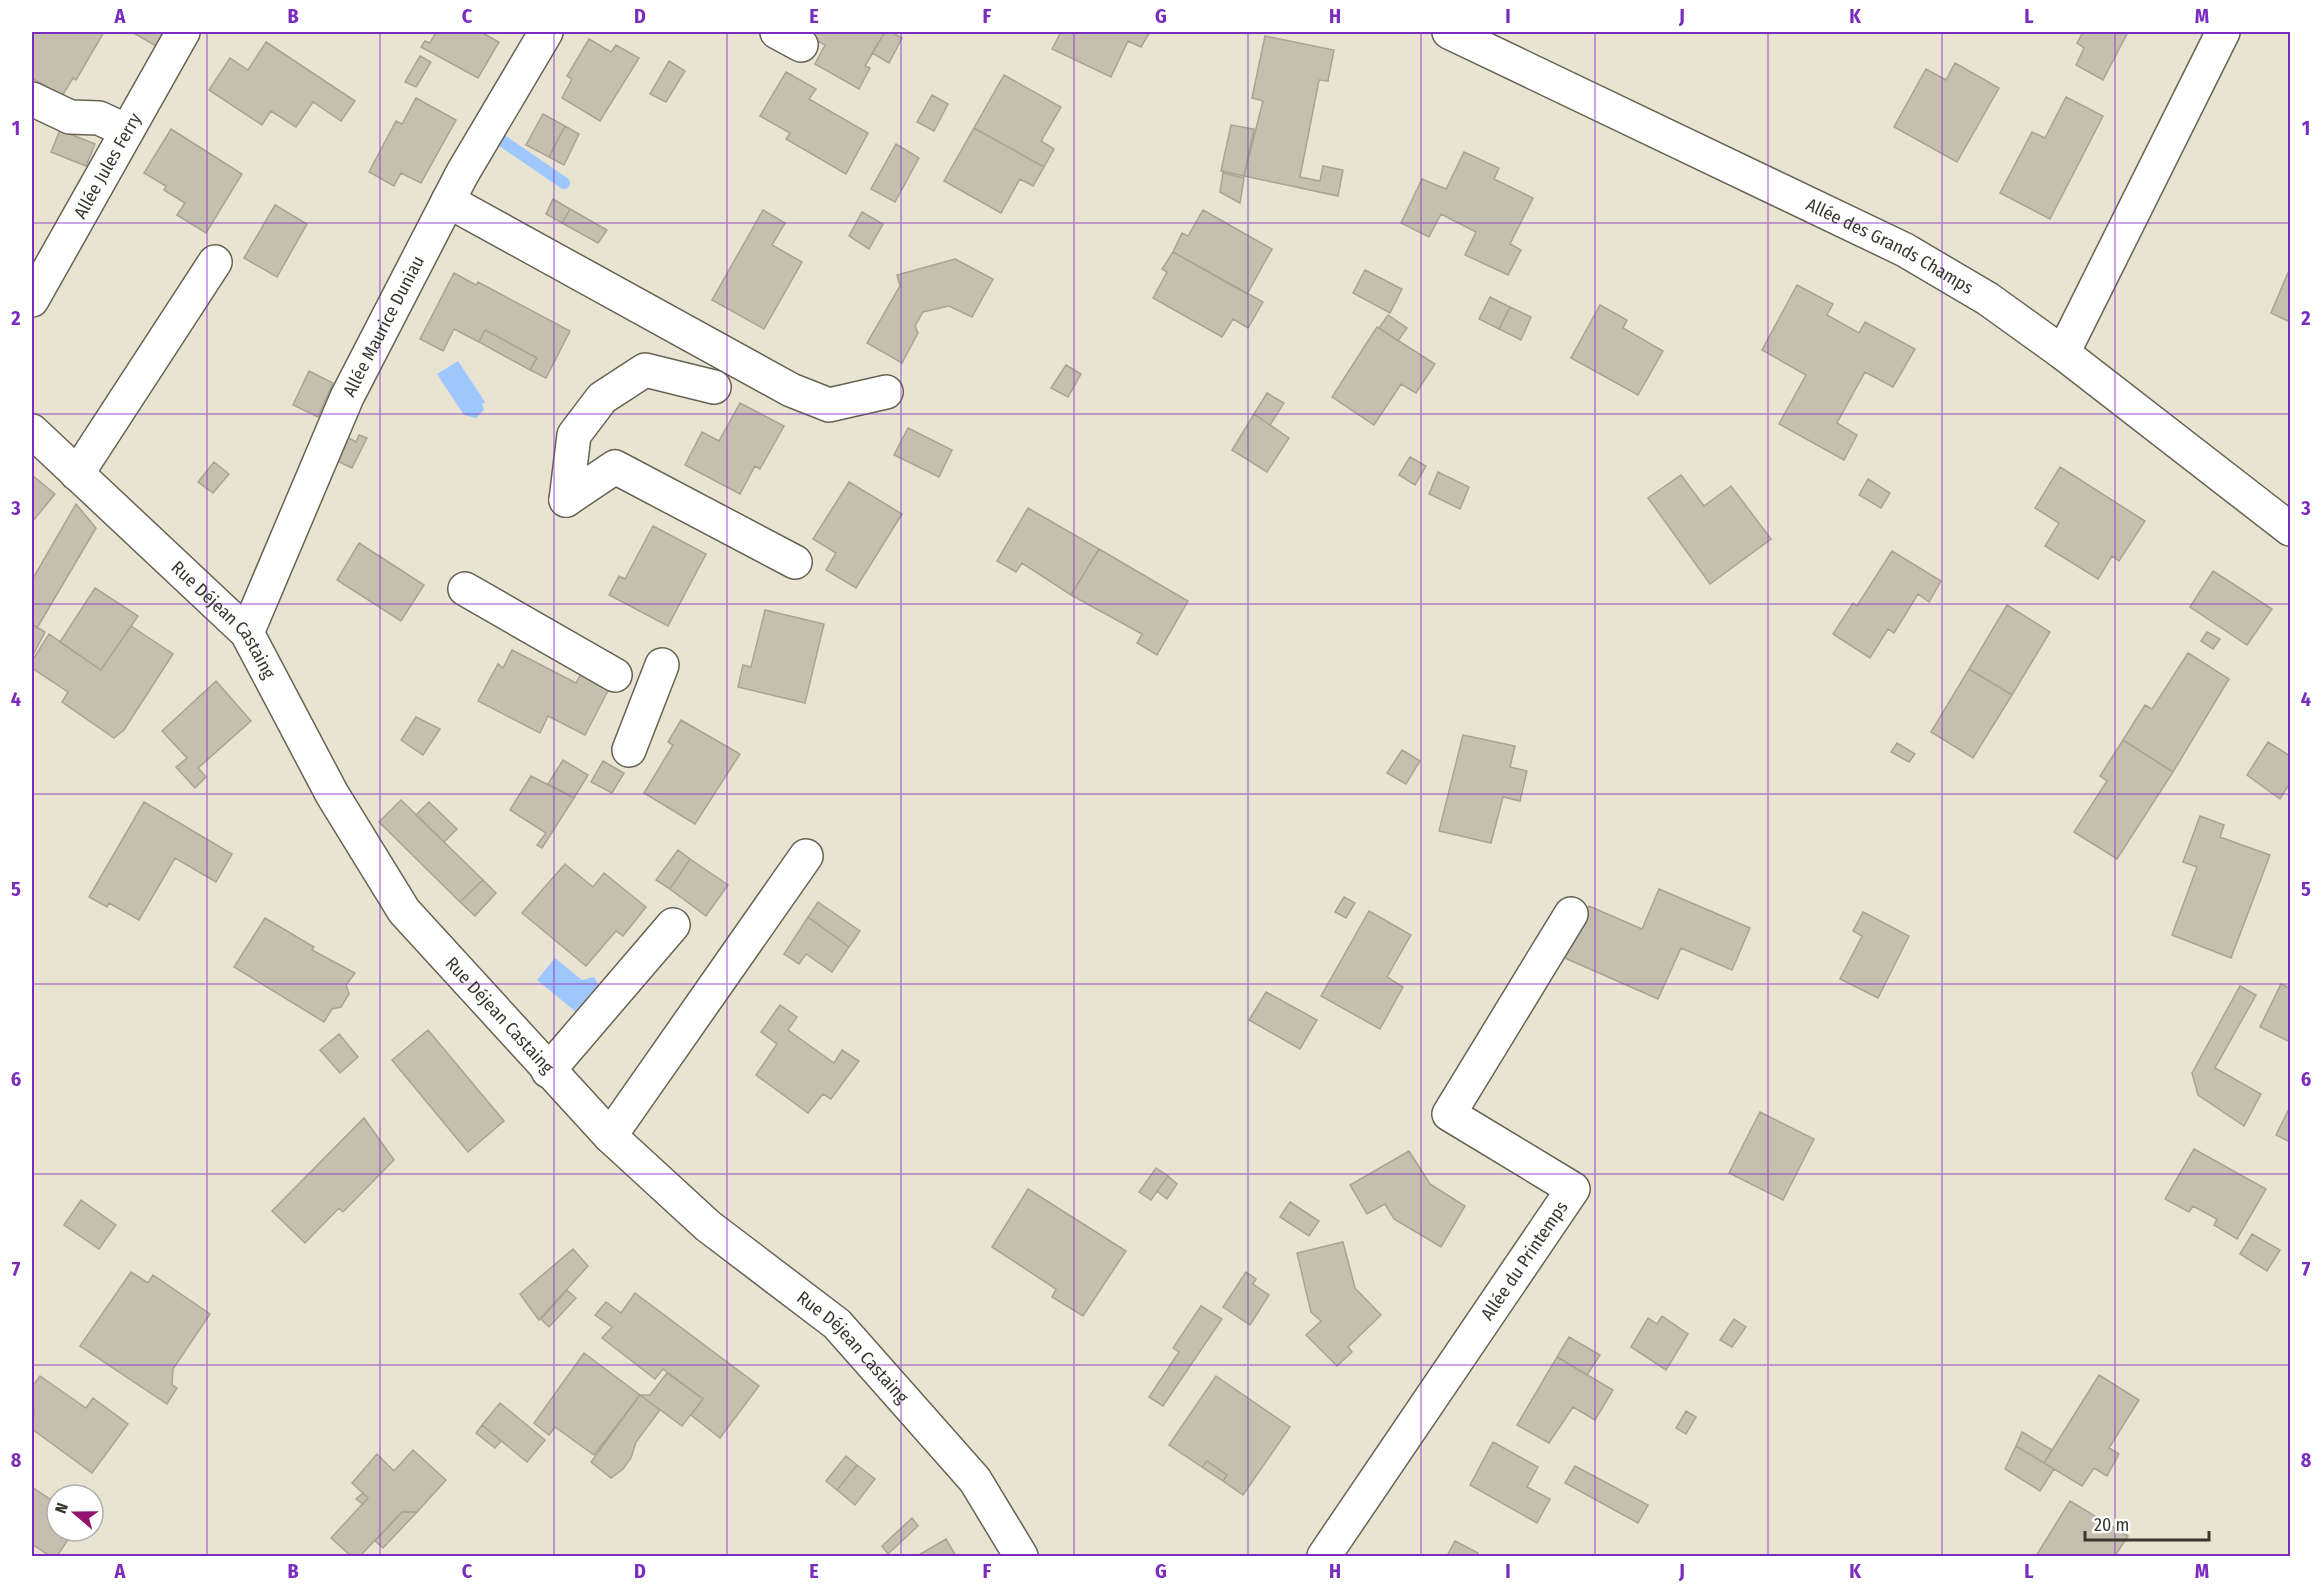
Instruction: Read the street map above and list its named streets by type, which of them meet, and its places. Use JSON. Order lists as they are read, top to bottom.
{
  "streets": {
    "street": [
      "Allée Jules Ferry",
      "Allée des Grands Champs",
      "Allée Maurice Duniau",
      "Rue Déjean Castaing",
      "Allée du Printemps"
    ]
  },
  "crossings": [
    ["Allée Maurice Duniau", "Rue Déjean Castaing"]
  ],
  "scale_bar": "20 m",
  "north": "left",
  "grid": {
    "columns": [
      "A",
      "B",
      "C",
      "D",
      "E",
      "F",
      "G",
      "H",
      "I",
      "J",
      "K",
      "L",
      "M"
    ],
    "rows": [
      "1",
      "2",
      "3",
      "4",
      "5",
      "6",
      "7",
      "8"
    ]
  }
}
